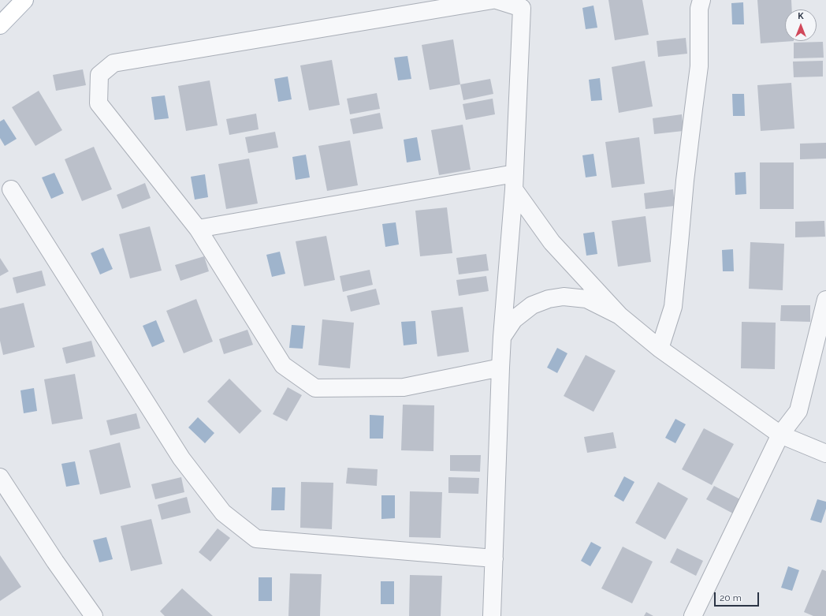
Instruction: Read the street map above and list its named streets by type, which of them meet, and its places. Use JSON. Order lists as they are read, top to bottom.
{
  "scale_bar": "20 m",
  "north": "top"
}
